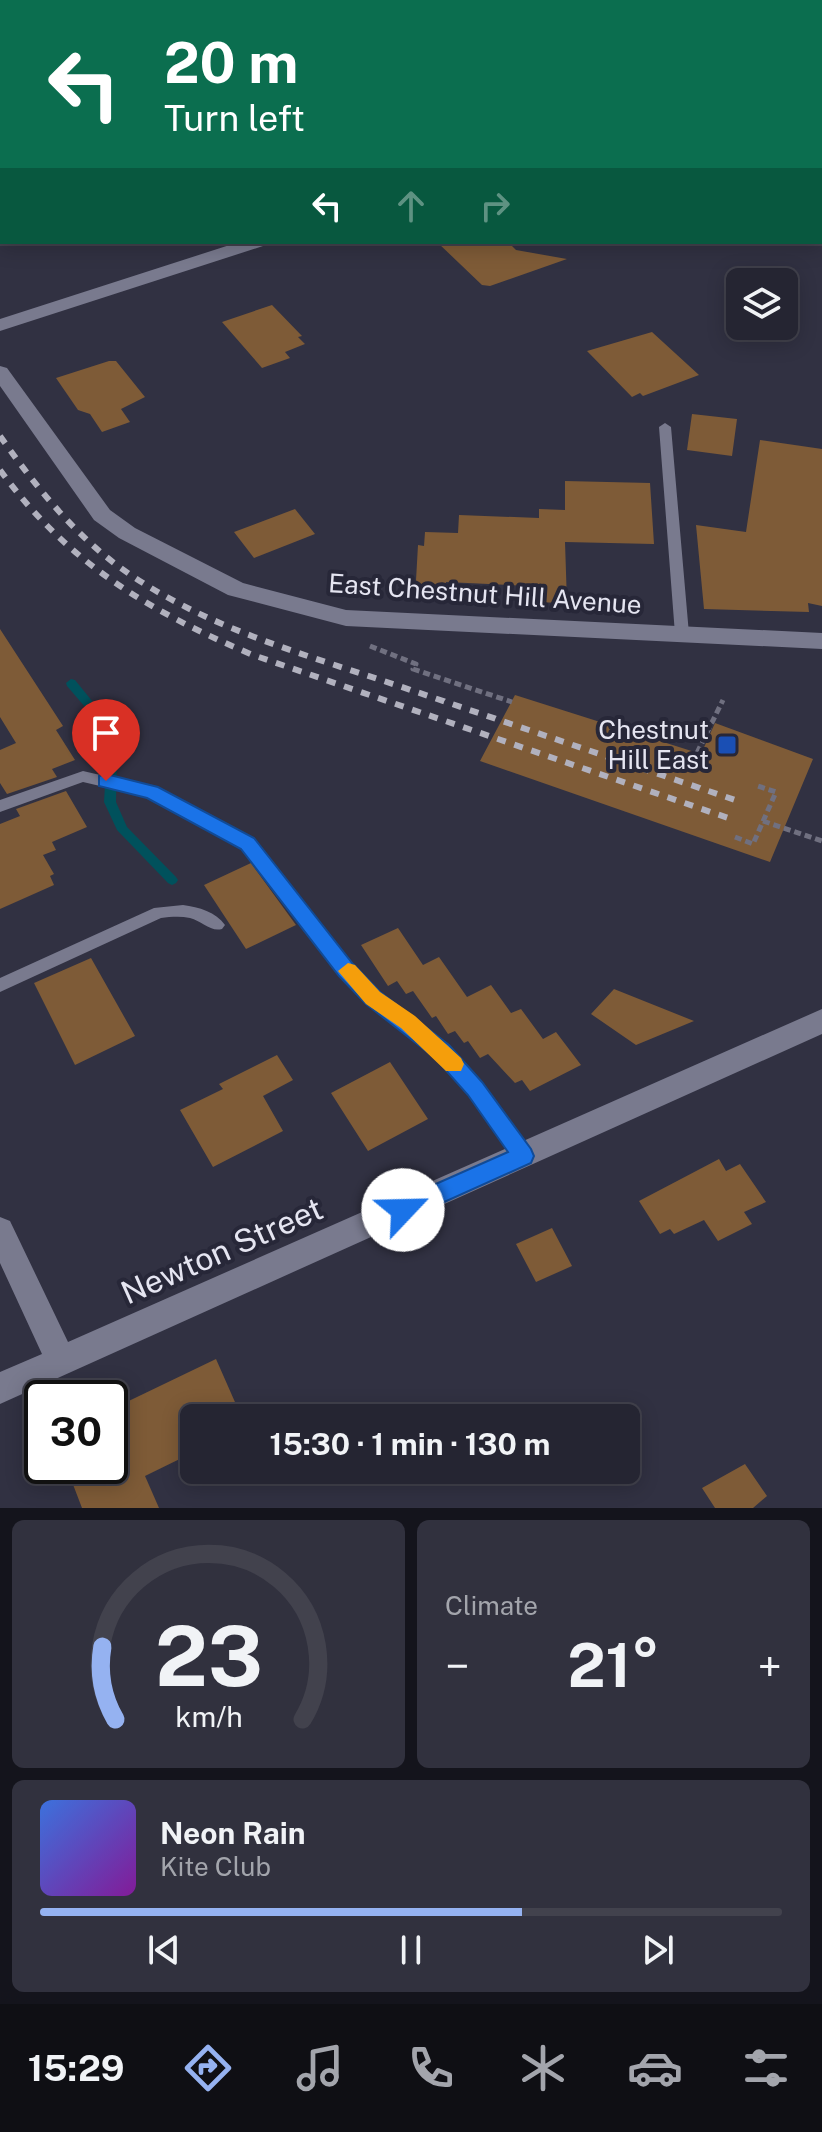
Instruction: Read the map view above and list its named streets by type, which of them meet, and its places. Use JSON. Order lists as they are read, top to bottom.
{
  "streets": {
    "street": ["East Chestnut Hill Avenue", "Newton Street"]
  },
  "places": {
    "transit": ["Chestnut Hill East"]
  },
  "page": {
    "turn": ["20 m", "Turn left"],
    "limit": "30",
    "trip": "15:30 · 1 min · 130 m",
    "tile": "Climate",
    "heat": ["−", "21°", "+"],
    "song": ["Neon Rain", "Kite Club"],
    "tabs": "15:29",
    "gauge": ["23", "km/h"]
  }
}
